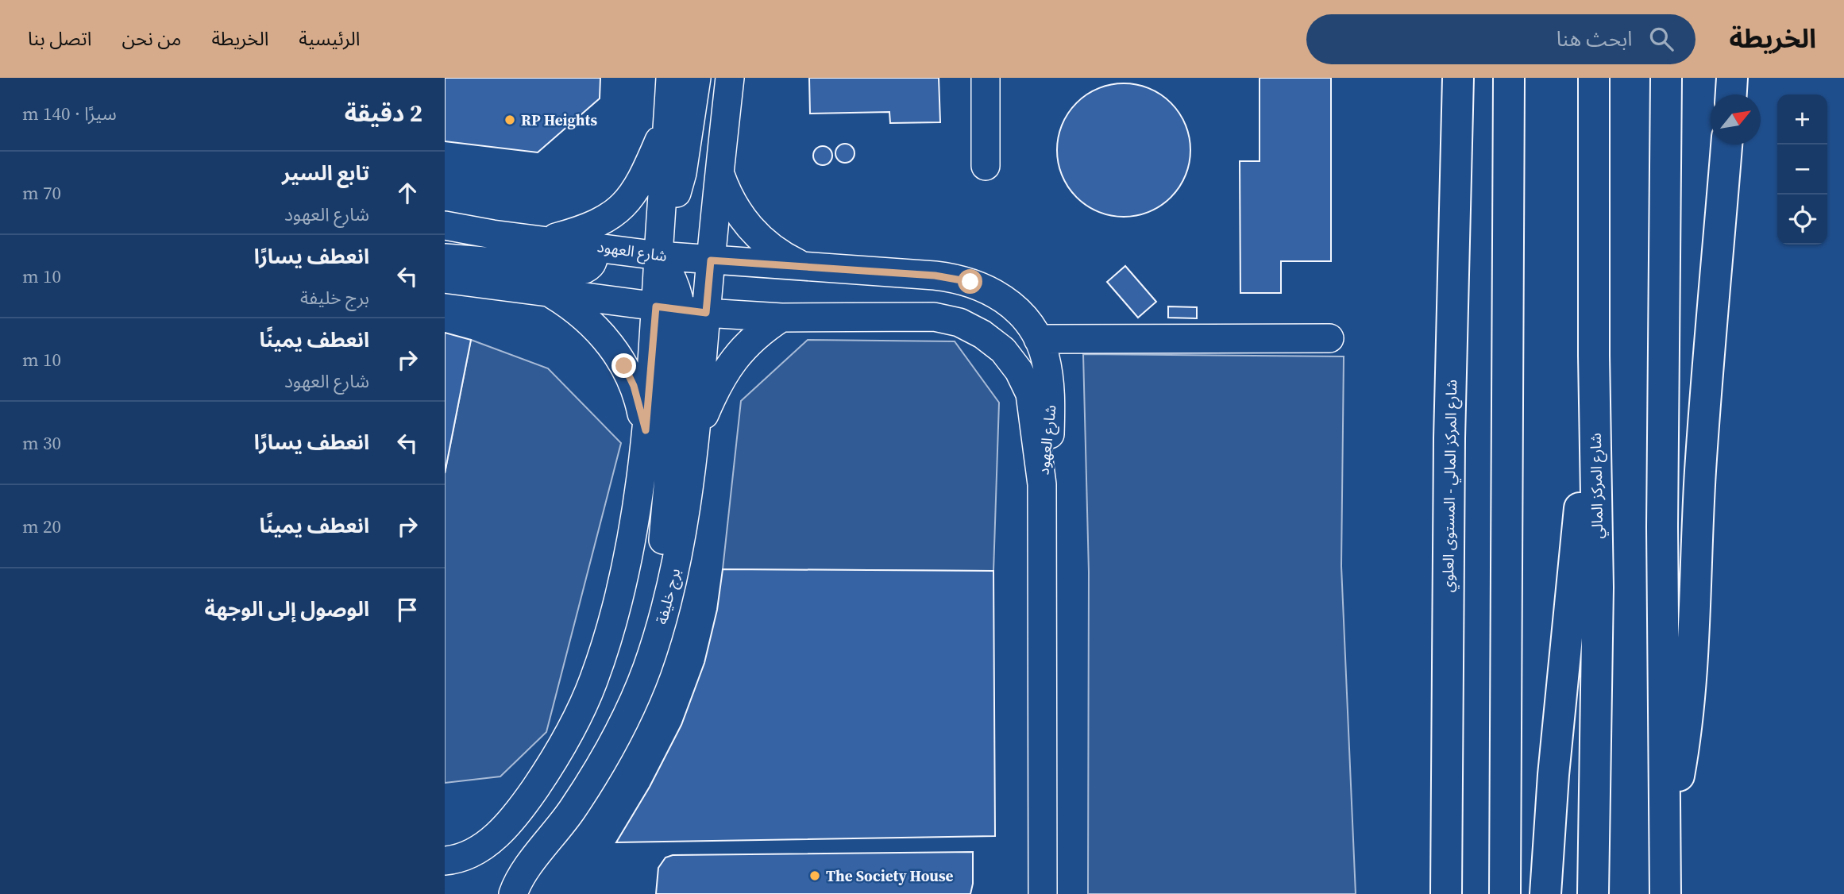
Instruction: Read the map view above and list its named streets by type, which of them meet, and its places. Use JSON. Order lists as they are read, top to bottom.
{
  "streets": {
    "main road": ["شارع المركز المالي - المستوى العلوي", "شارع المركز المالي"],
    "street": ["شارع العهود", "برج خليفة"]
  },
  "crossings": [
    ["شارع العهود", "برج خليفة"]
  ],
  "places": ["RP Heights", "The Society House"],
  "north": "top right",
  "page": {
    "header": "الخريطة",
    "search": "ابحث هنا",
    "nav": [
      "الرئيسية",
      "الخريطة",
      "من نحن",
      "اتصل بنا"
    ],
    "heading": ["2 دقيقة", "سيرًا · 140 m"],
    "map_buttons": ["+", "−"],
    "list": [
      ["تابع السير", "شارع العهود", "70 m"],
      ["انعطف يسارًا", "برج خليفة", "10 m"],
      ["انعطف يمينًا", "شارع العهود", "10 m"],
      ["انعطف يسارًا", "30 m"],
      ["انعطف يمينًا", "20 m"],
      "الوصول إلى الوجهة"
    ]
  }
}
